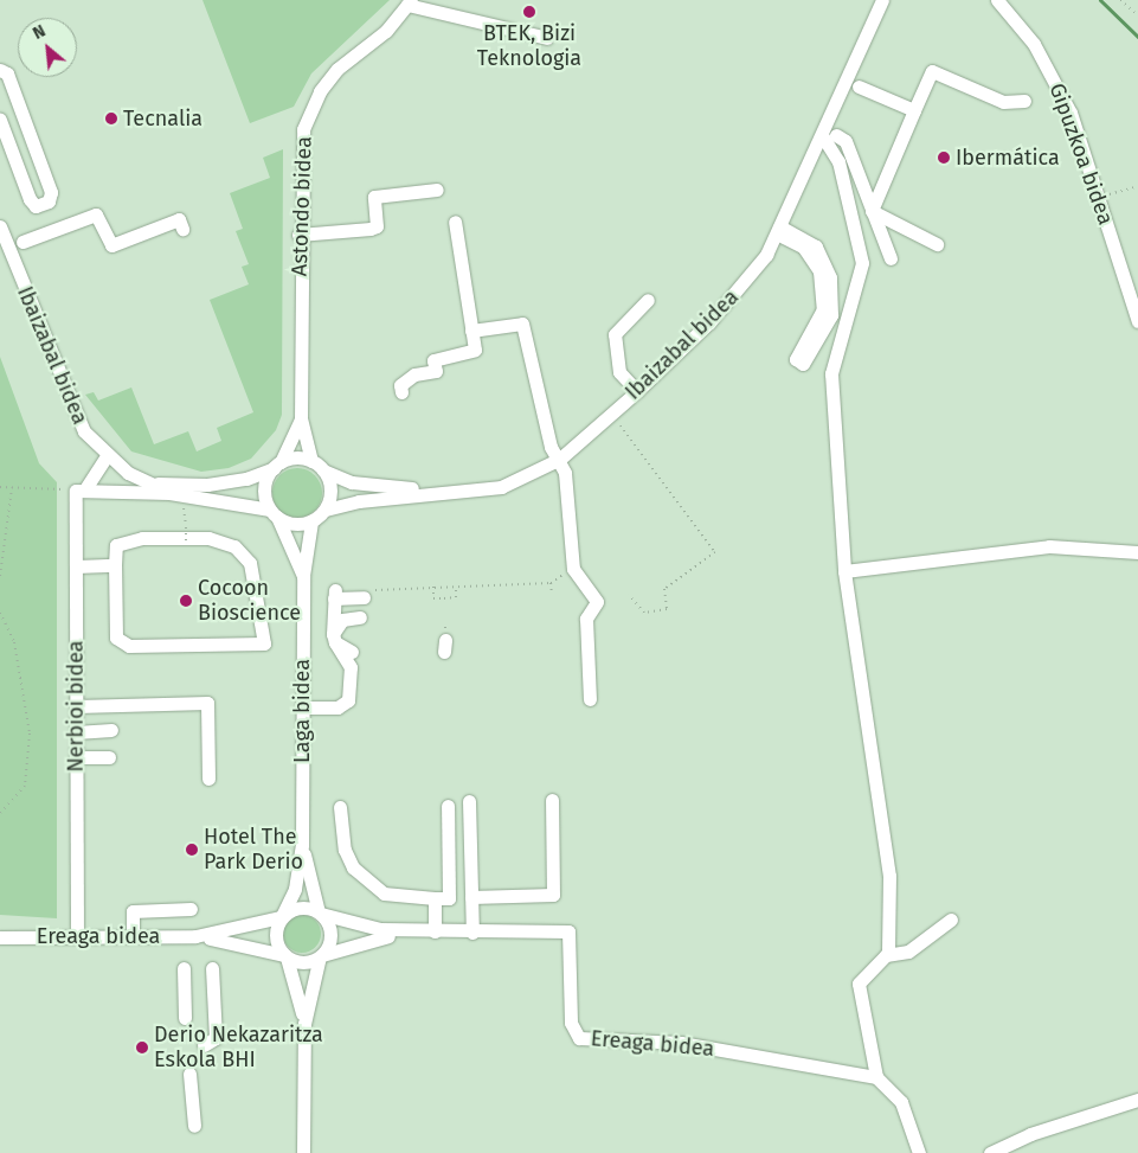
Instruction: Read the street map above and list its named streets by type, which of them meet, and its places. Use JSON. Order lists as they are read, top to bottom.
{
  "streets": {
    "street": [
      "Gipuzkoa bidea",
      "Astondo bidea",
      "Ibaizabal bidea",
      "Nerbioi bidea",
      "Laga bidea",
      "Ereaga bidea"
    ]
  },
  "crossings": [
    ["Astondo bidea", "Ibaizabal bidea"],
    ["Astondo bidea", "Laga bidea"],
    ["Ibaizabal bidea", "Laga bidea"],
    ["Nerbioi bidea", "Ereaga bidea"],
    ["Laga bidea", "Ereaga bidea"]
  ],
  "places": [
    "BTEK, Bizi Teknologia",
    "Tecnalia",
    "Ibermática",
    "Cocoon Bioscience",
    "Hotel The Park Derio",
    "Derio Nekazaritza Eskola BHI"
  ],
  "north": "top left"
}
